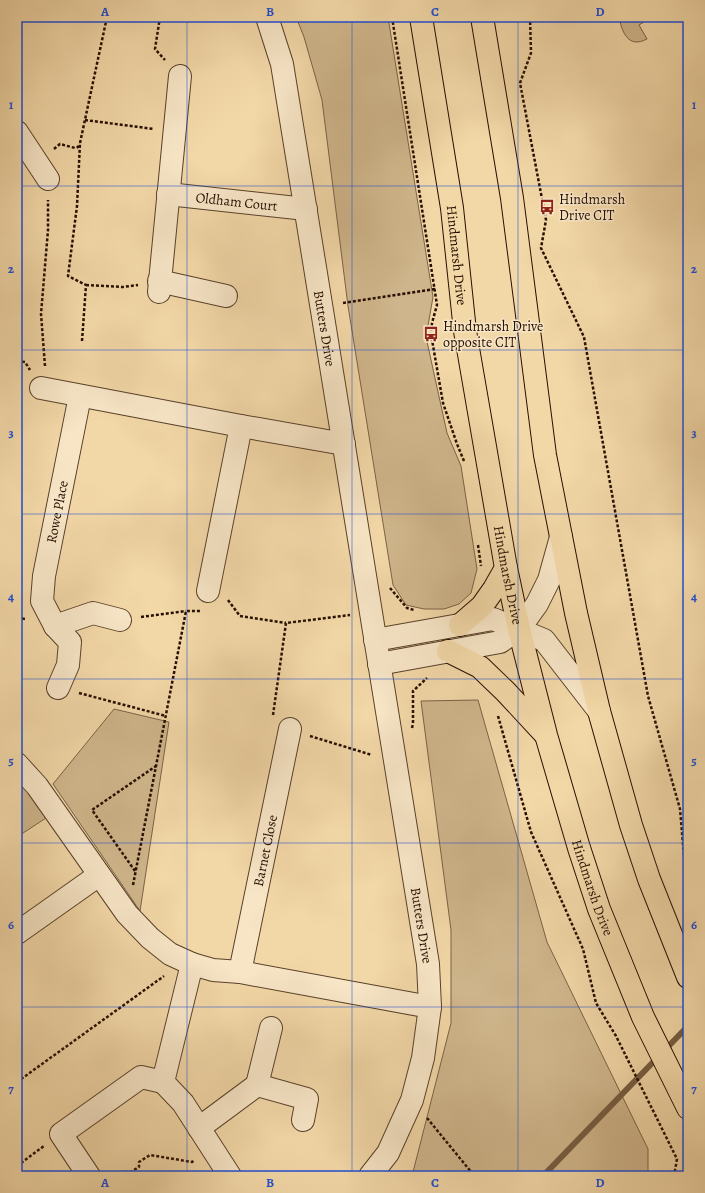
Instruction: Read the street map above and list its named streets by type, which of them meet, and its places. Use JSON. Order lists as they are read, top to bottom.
{
  "streets": {
    "main road": ["Hindmarsh Drive"],
    "street": [
      "Oldham Court",
      "Butters Drive",
      "Rowe Place",
      "Barnet Close"
    ]
  },
  "crossings": [
    ["Oldham Court", "Butters Drive"]
  ],
  "places": {
    "bus stop": ["Hindmarsh Drive CIT", "Hindmarsh Drive opposite CIT"]
  },
  "grid": {
    "columns": [
      "A",
      "B",
      "C",
      "D"
    ],
    "rows": [
      "1",
      "2",
      "3",
      "4",
      "5",
      "6",
      "7"
    ]
  }
}
